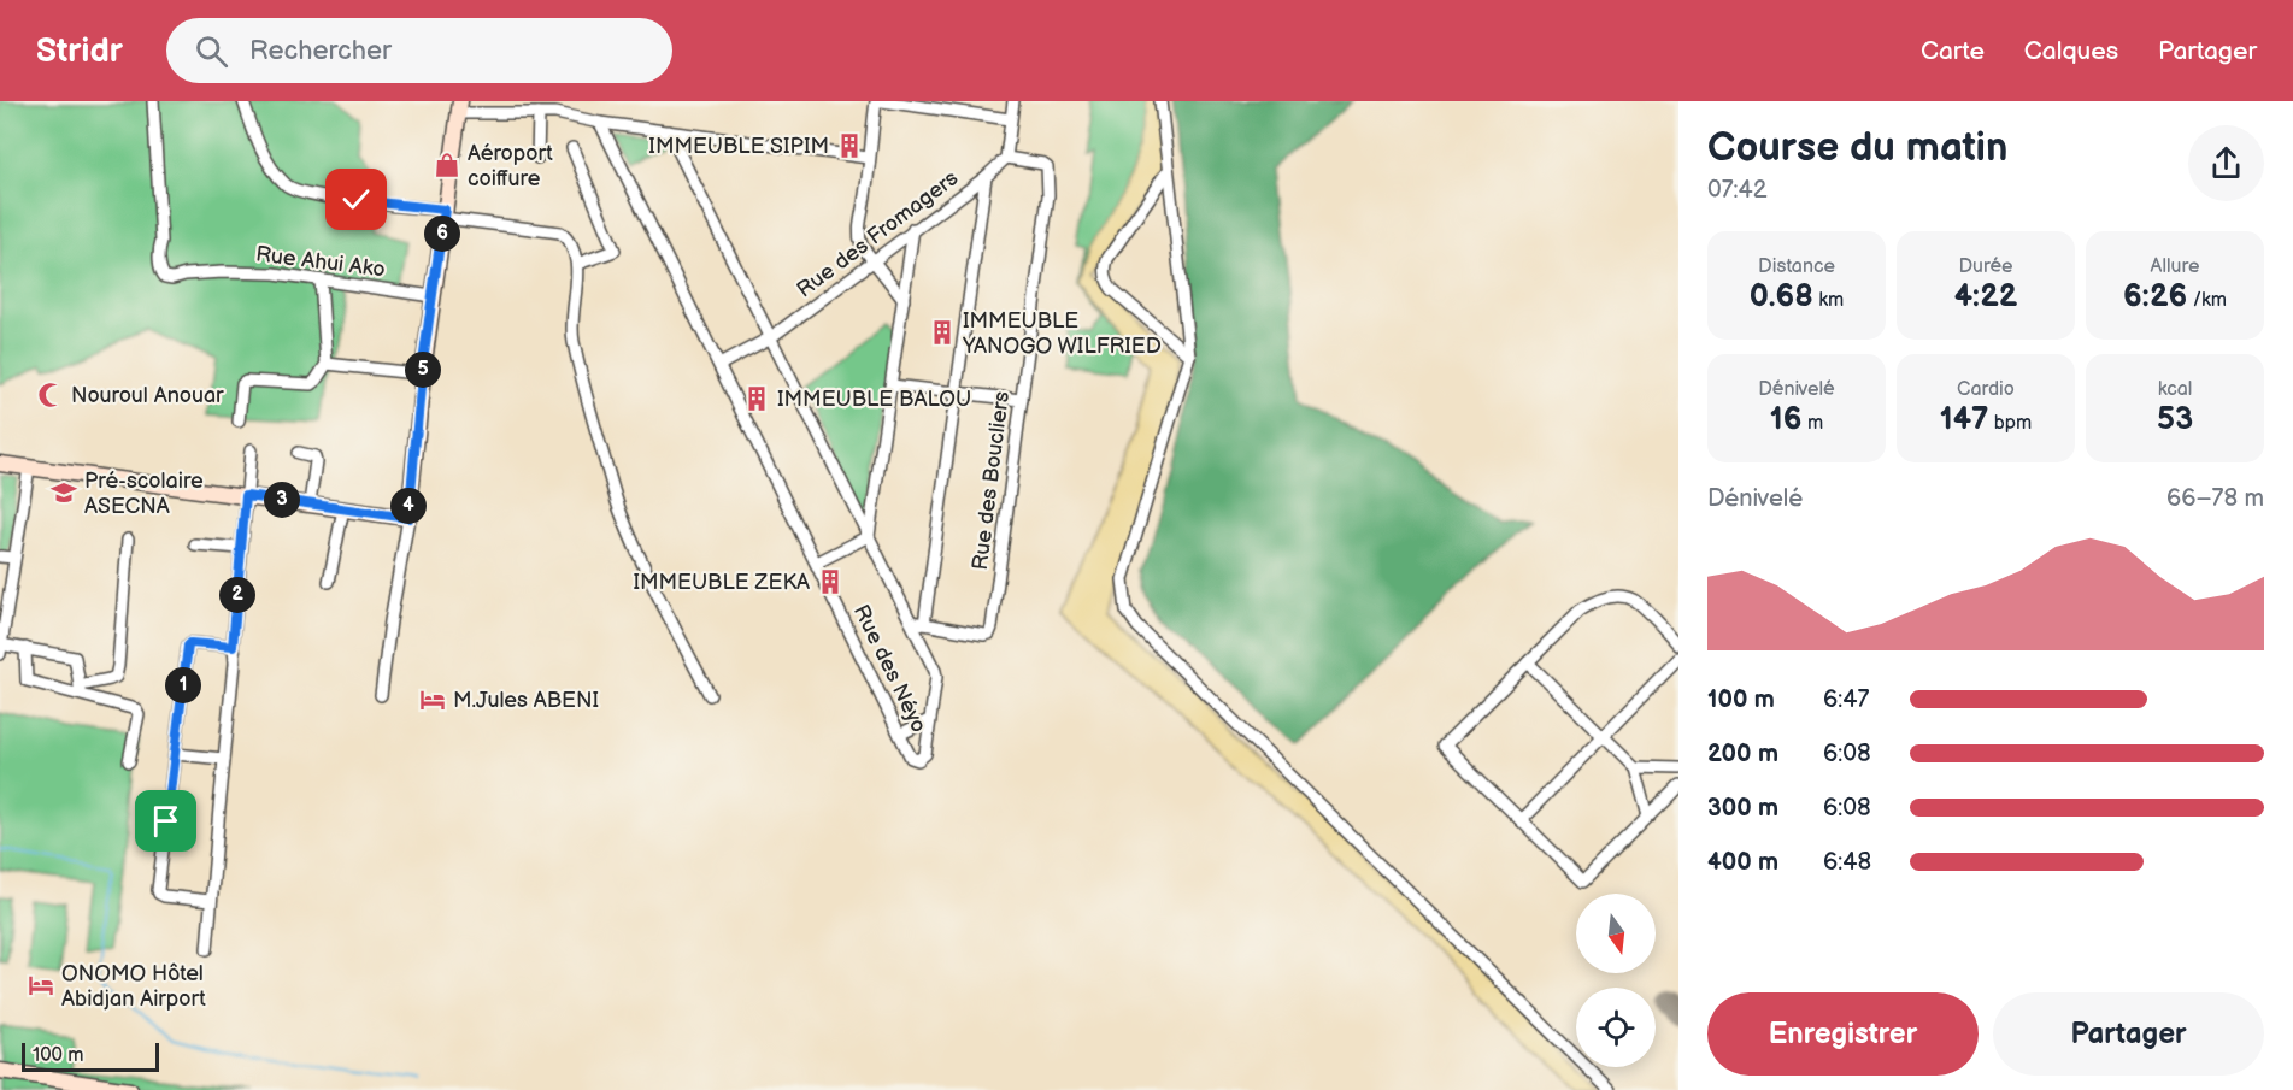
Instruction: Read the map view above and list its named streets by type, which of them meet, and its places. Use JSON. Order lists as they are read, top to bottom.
{
  "streets": {
    "street": [
      "Rue des Fromagers",
      "Rue Ahui Ako",
      "Rue des Boucliers",
      "Rue des Néyo"
    ]
  },
  "crossings": [
    ["Rue des Fromagers", "Rue des Boucliers"],
    ["Rue des Fromagers", "Rue des Néyo"],
    ["Rue des Boucliers", "Rue des Néyo"]
  ],
  "places": {
    "building": [
      "IMMEUBLE SIPIM",
      "IMMEUBLE YANOGO WILFRIED",
      "IMMEUBLE BALOU",
      "IMMEUBLE ZEKA"
    ],
    "shop": ["Aéroport coiffure"],
    "mosque": ["Nouroul Anouar"],
    "school or university": ["Pré-scolaire ASECNA"],
    "hotel": ["M.Jules ABENI", "ONOMO Hôtel Abidjan Airport"]
  },
  "scale_bar": "100 m",
  "north": "bottom",
  "page": {
    "header": "Stridr",
    "search": "Rechercher",
    "nav": ["Carte", "Calques", "Partager"],
    "heading": ["Course du matin", "07:42"],
    "pins": [
      "6",
      "5",
      "3",
      "4",
      "2",
      "1"
    ],
    "stats": [
      ["Distance", "0.68 km"],
      ["Durée", "4:22"],
      ["Allure", "6:26 /km"],
      ["Dénivelé", "16 m"],
      ["Cardio", "147 bpm"],
      ["kcal", "53"]
    ],
    "chart": ["Dénivelé", "66–78 m"],
    "list": [
      {
        "name": "100 m",
        "note": "6:47"
      },
      {
        "name": "200 m",
        "note": "6:08"
      },
      {
        "name": "300 m",
        "note": "6:08"
      },
      {
        "name": "400 m",
        "note": "6:48"
      }
    ],
    "buttons": ["Enregistrer", "Partager"],
    "scale": "100 m"
  }
}
